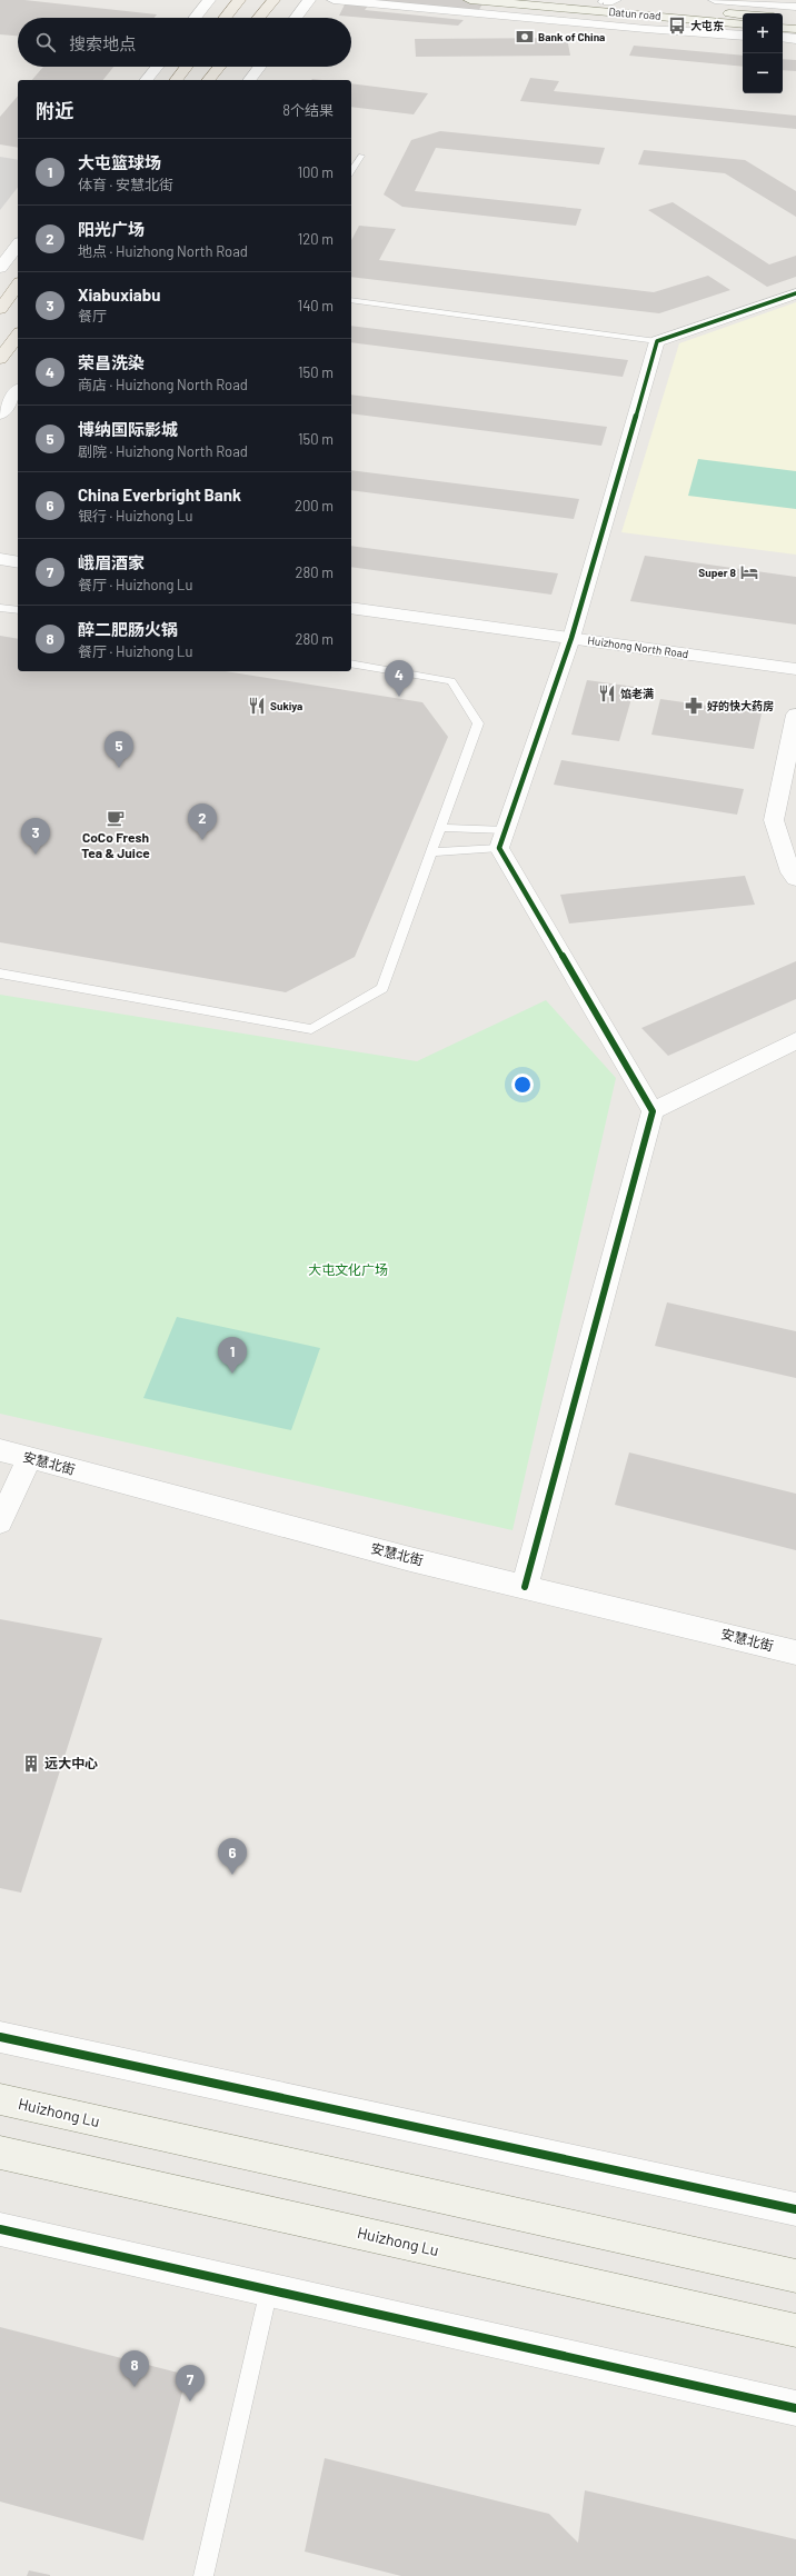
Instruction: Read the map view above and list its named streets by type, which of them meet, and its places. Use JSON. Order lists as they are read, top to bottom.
{
  "streets": {
    "main road": ["Datun road", "Huizhong Lu"],
    "street": ["Huizhong North Road", "安慧北街"]
  },
  "parks": ["大屯文化广场"],
  "places": {
    "bus stop": ["大屯东"],
    "bank": ["Bank of China"],
    "hotel": ["Super 8"],
    "restaurant": ["馅老满", "Sukiya"],
    "pharmacy": ["好的快大药房"],
    "cafe": ["CoCo Fresh Tea & Juice"],
    "building": ["远大中心"]
  },
  "page": {
    "map_buttons": ["+", "−"],
    "search": "搜索地点",
    "heading": ["附近", "8个结果"],
    "list": [
      {
        "mark": "1",
        "name": "大屯篮球场",
        "note": "体育 · 安慧北街",
        "value": "100 m"
      },
      {
        "mark": "2",
        "name": "阳光广场",
        "note": "地点 · Huizhong North Road",
        "value": "120 m"
      },
      {
        "mark": "3",
        "name": "Xiabuxiabu",
        "note": "餐厅",
        "value": "140 m"
      },
      {
        "mark": "4",
        "name": "荣昌洗染",
        "note": "商店 · Huizhong North Road",
        "value": "150 m"
      },
      {
        "mark": "5",
        "name": "博纳国际影城",
        "note": "剧院 · Huizhong North Road",
        "value": "150 m"
      },
      {
        "mark": "6",
        "name": "China Everbright Bank",
        "note": "银行 · Huizhong Lu",
        "value": "200 m"
      },
      {
        "mark": "7",
        "name": "峨眉酒家",
        "note": "餐厅 · Huizhong Lu",
        "value": "280 m"
      },
      {
        "mark": "8",
        "name": "醉二肥肠火锅",
        "note": "餐厅 · Huizhong Lu",
        "value": "280 m"
      }
    ],
    "pins": [
      "4",
      "5",
      "2",
      "3",
      "1",
      "6",
      "8",
      "7"
    ]
  }
}
